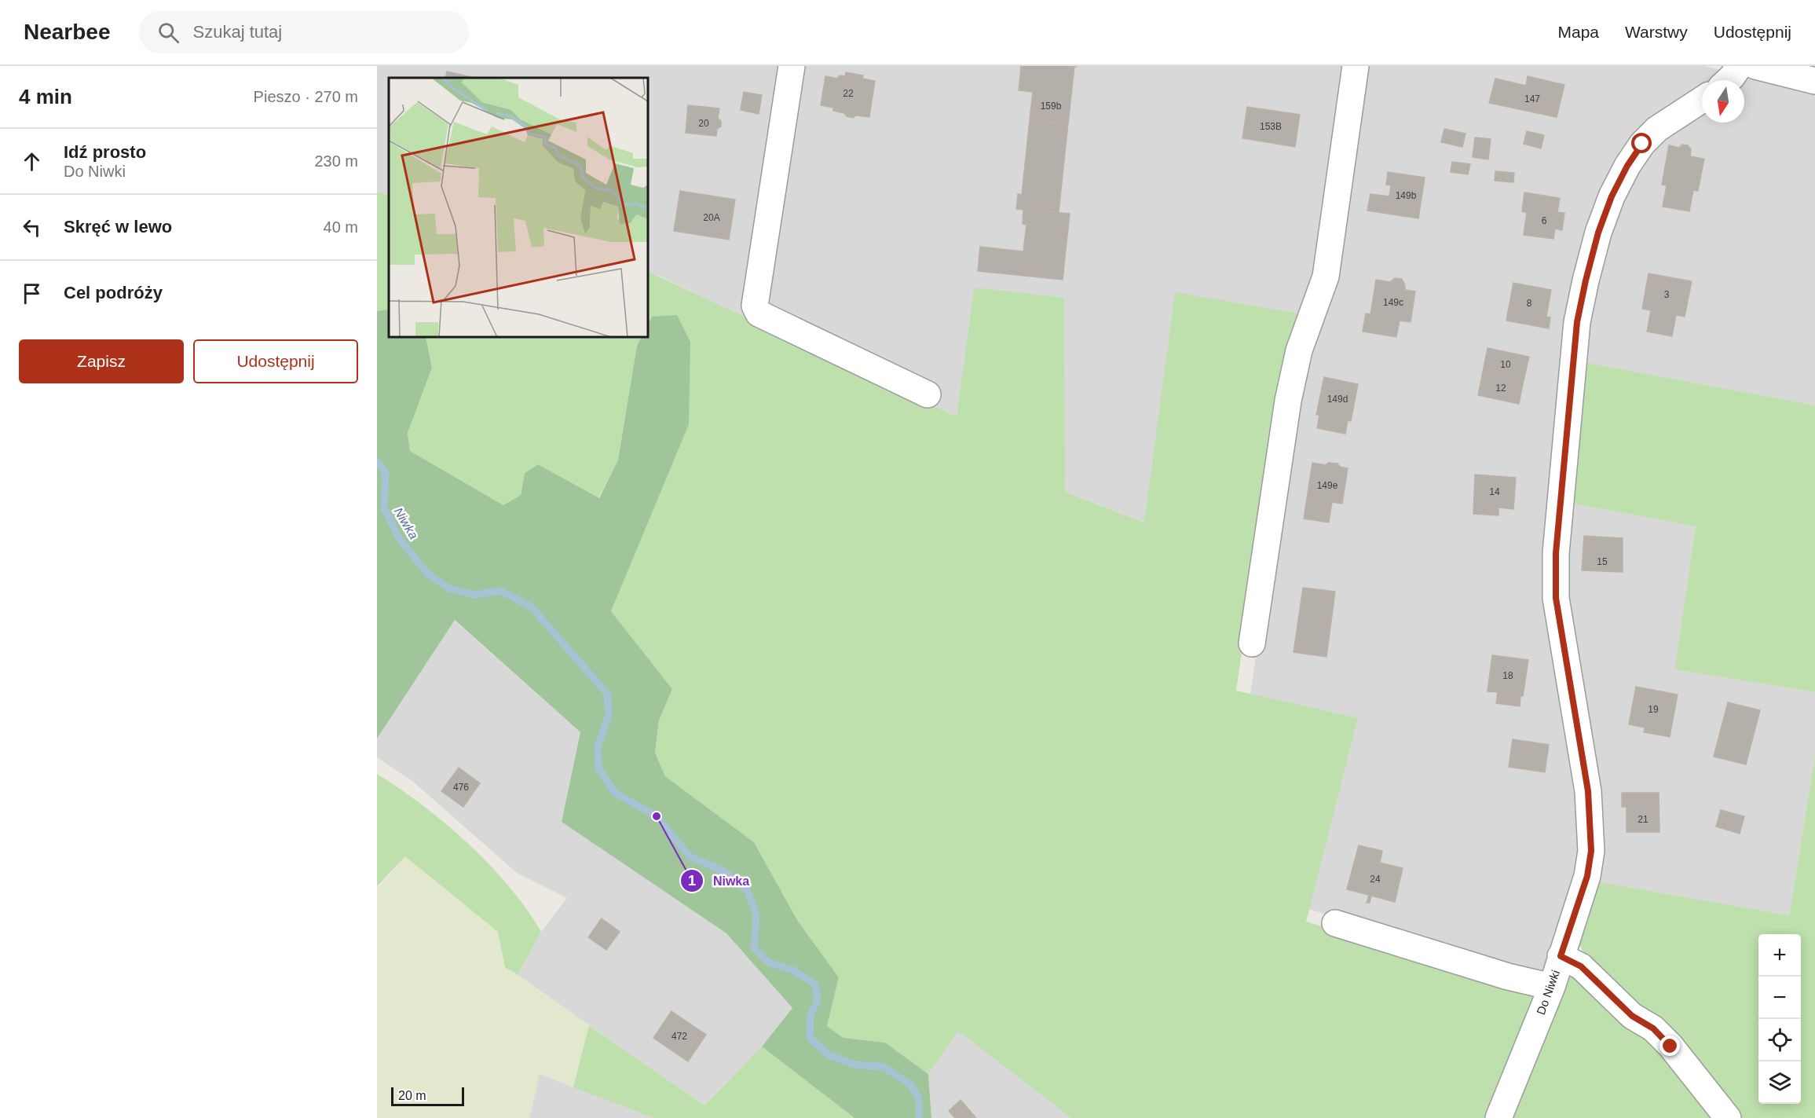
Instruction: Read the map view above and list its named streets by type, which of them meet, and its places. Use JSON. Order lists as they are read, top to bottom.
{
  "streets": {
    "street": ["Do Niwki"]
  },
  "water": ["Niwka"],
  "places": ["Niwka"],
  "house_numbers": [
    "22",
    "147",
    "159b",
    "20",
    "153B",
    "149b",
    "20A",
    "6",
    "3",
    "149c",
    "8",
    "10",
    "12",
    "149d",
    "149e",
    "14",
    "15",
    "18",
    "19",
    "476",
    "21",
    "24",
    "472"
  ],
  "scale_bar": "20 m",
  "north": "bottom",
  "page": {
    "header": "Nearbee",
    "search": "Szukaj tutaj",
    "nav": ["Mapa", "Warstwy", "Udostępnij"],
    "heading": ["4 min", "Pieszo · 270 m"],
    "list": [
      ["Idź prosto", "Do Niwki", "230 m"],
      ["Skręć w lewo", "40 m"],
      "Cel podróży"
    ],
    "buttons": ["Zapisz", "Udostępnij"],
    "map_buttons": ["+", "−"],
    "scale": "20 m"
  }
}
